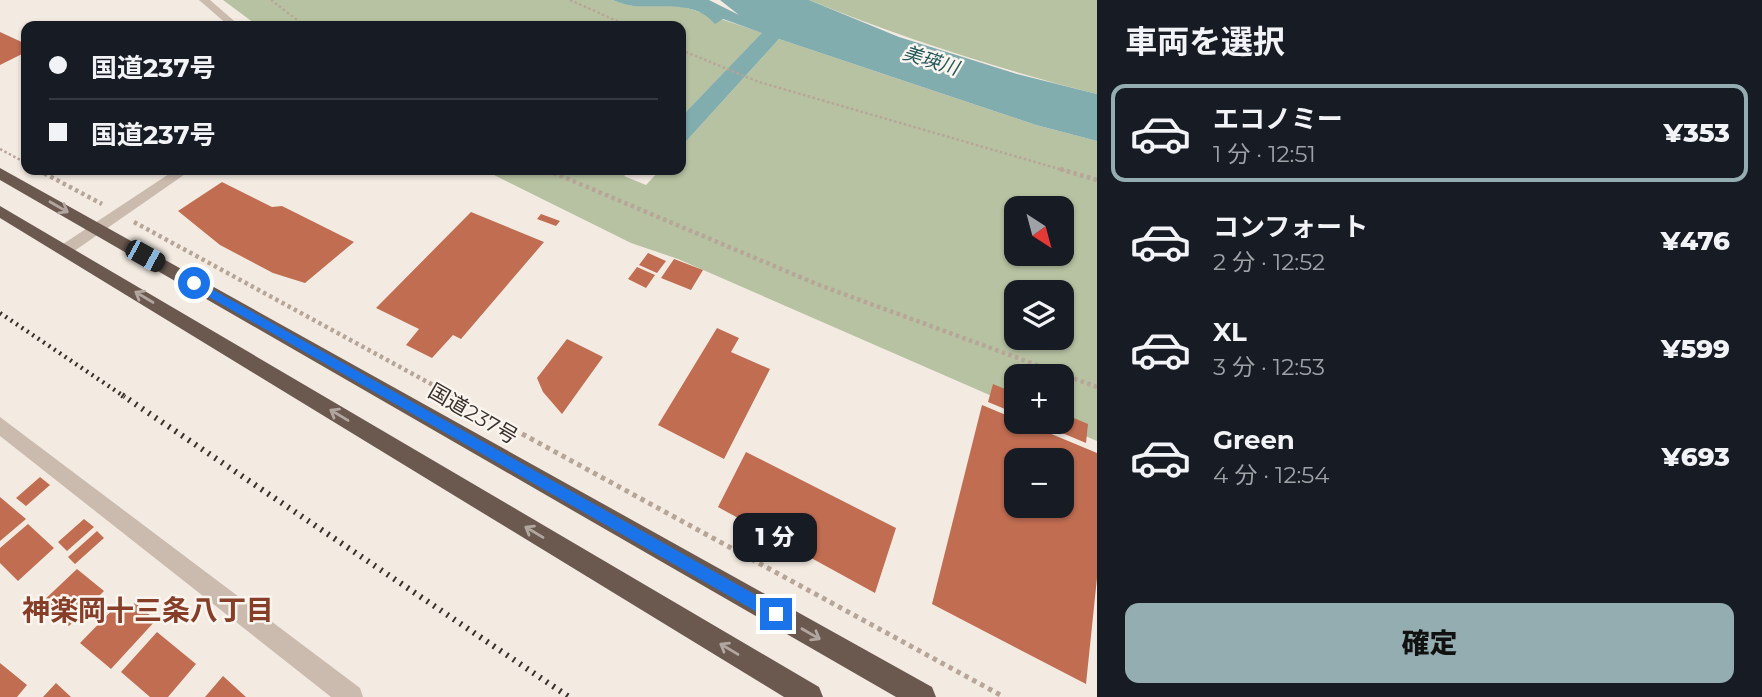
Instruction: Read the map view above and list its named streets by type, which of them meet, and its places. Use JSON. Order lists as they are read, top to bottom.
{
  "streets": {
    "highway": ["国道237号"]
  },
  "districts": ["神楽岡十三条八丁目"],
  "water": ["美瑛川"],
  "north": "bottom right",
  "page": {
    "heading": "車両を選択",
    "banner": ["国道237号", "国道237号"],
    "list": [
      {
        "name": "エコノミー",
        "note": "1 分 · 12:51",
        "value": "¥353"
      },
      {
        "name": "コンフォート",
        "note": "2 分 · 12:52",
        "value": "¥476"
      },
      {
        "name": "XL",
        "note": "3 分 · 12:53",
        "value": "¥599"
      },
      {
        "name": "Green",
        "note": "4 分 · 12:54",
        "value": "¥693"
      }
    ],
    "map_buttons": ["+", "−"],
    "bubble": "1 分",
    "buttons": "確定"
  }
}
